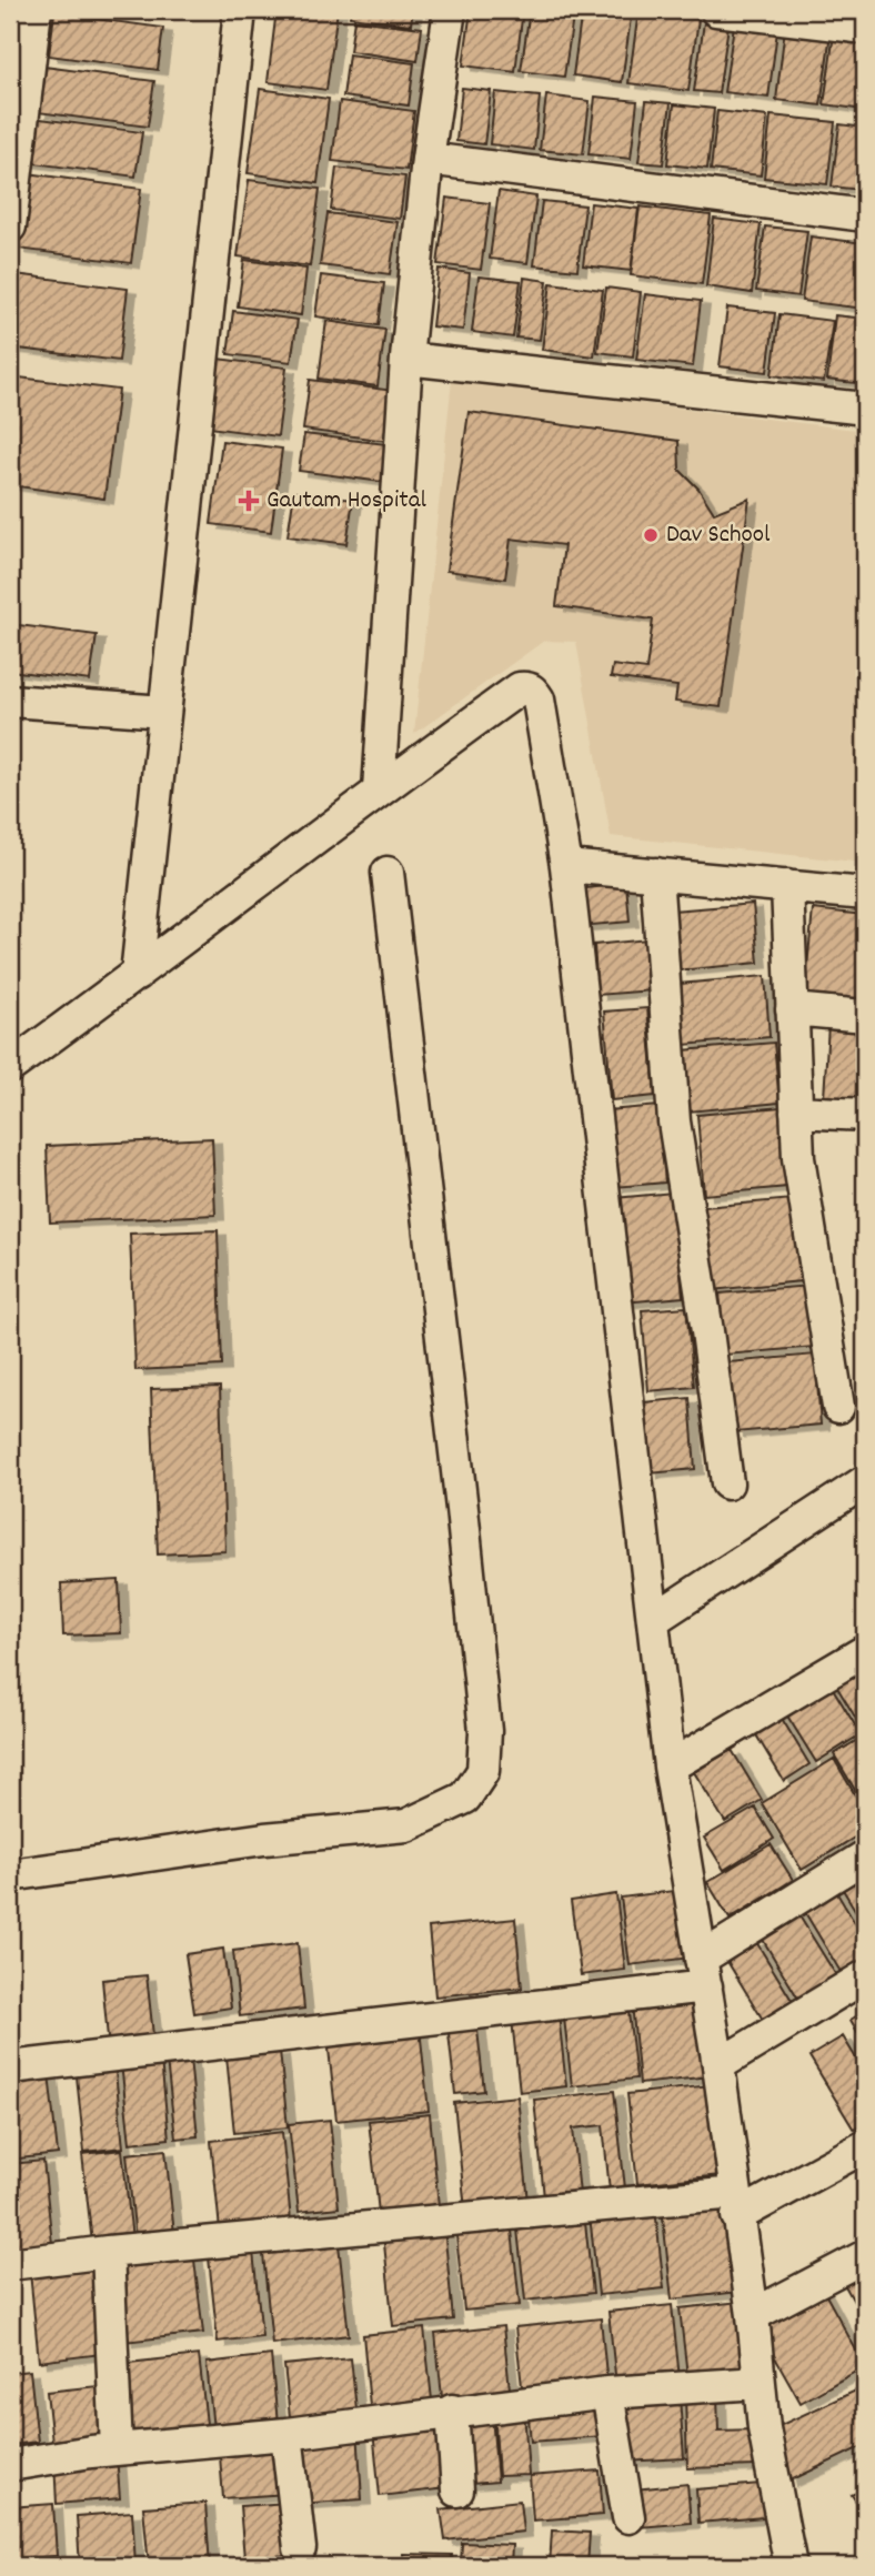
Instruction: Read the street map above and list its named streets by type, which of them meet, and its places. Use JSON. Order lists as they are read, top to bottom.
{
  "places": {
    "health": ["Gautam Hospital"],
    "other": ["Dav School"]
  }
}
